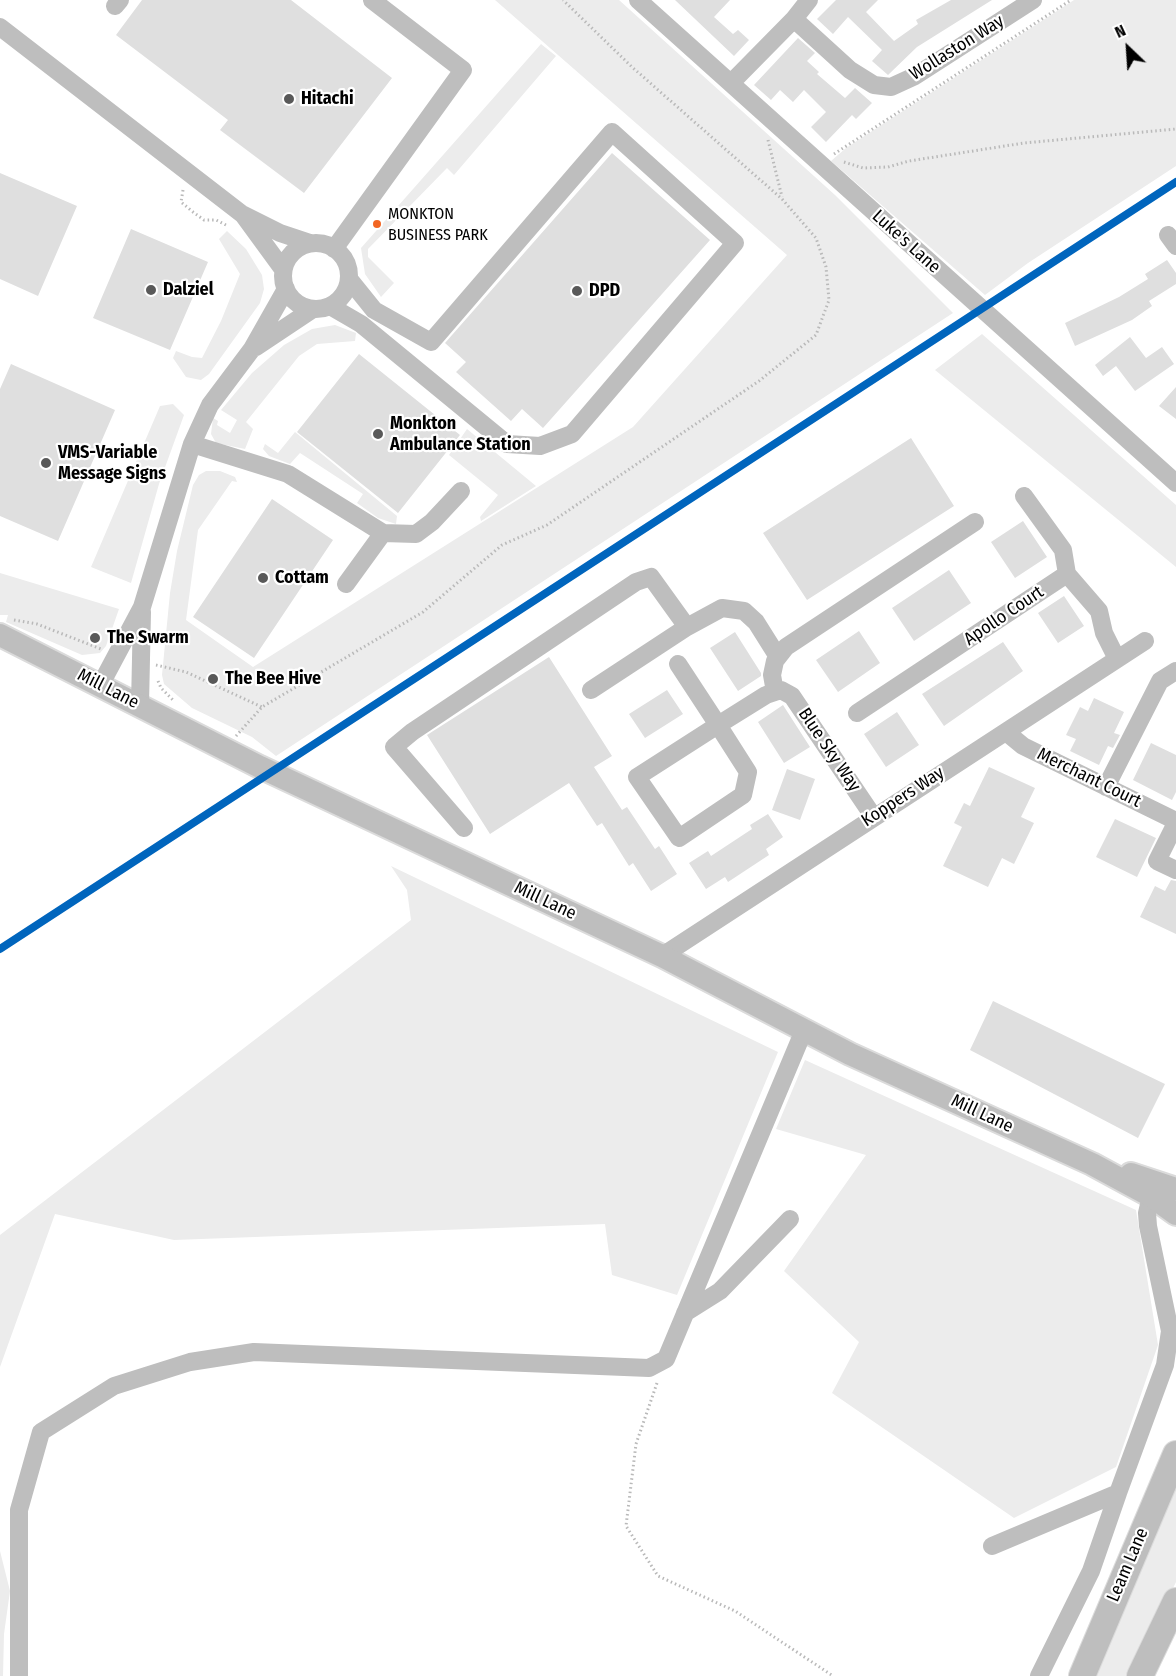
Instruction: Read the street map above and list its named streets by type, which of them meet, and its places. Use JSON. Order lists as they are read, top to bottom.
{
  "streets": {
    "highway": ["Leam Lane"],
    "main road": ["Mill Lane"],
    "street": [
      "Wollaston Way",
      "Luke's Lane",
      "Apollo Court",
      "Blue Sky Way",
      "Merchant Court",
      "Koppers Way"
    ]
  },
  "crossings": [
    ["Mill Lane", "Koppers Way"],
    ["Blue Sky Way", "Koppers Way"],
    ["Merchant Court", "Koppers Way"]
  ],
  "places": [
    "Hitachi",
    "MONKTON BUSINESS PARK",
    "Dalziel",
    "DPD",
    "Monkton Ambulance Station",
    "VMS-Variable Message Signs",
    "Cottam",
    "The Swarm",
    "The Bee Hive"
  ],
  "north": "top left"
}
